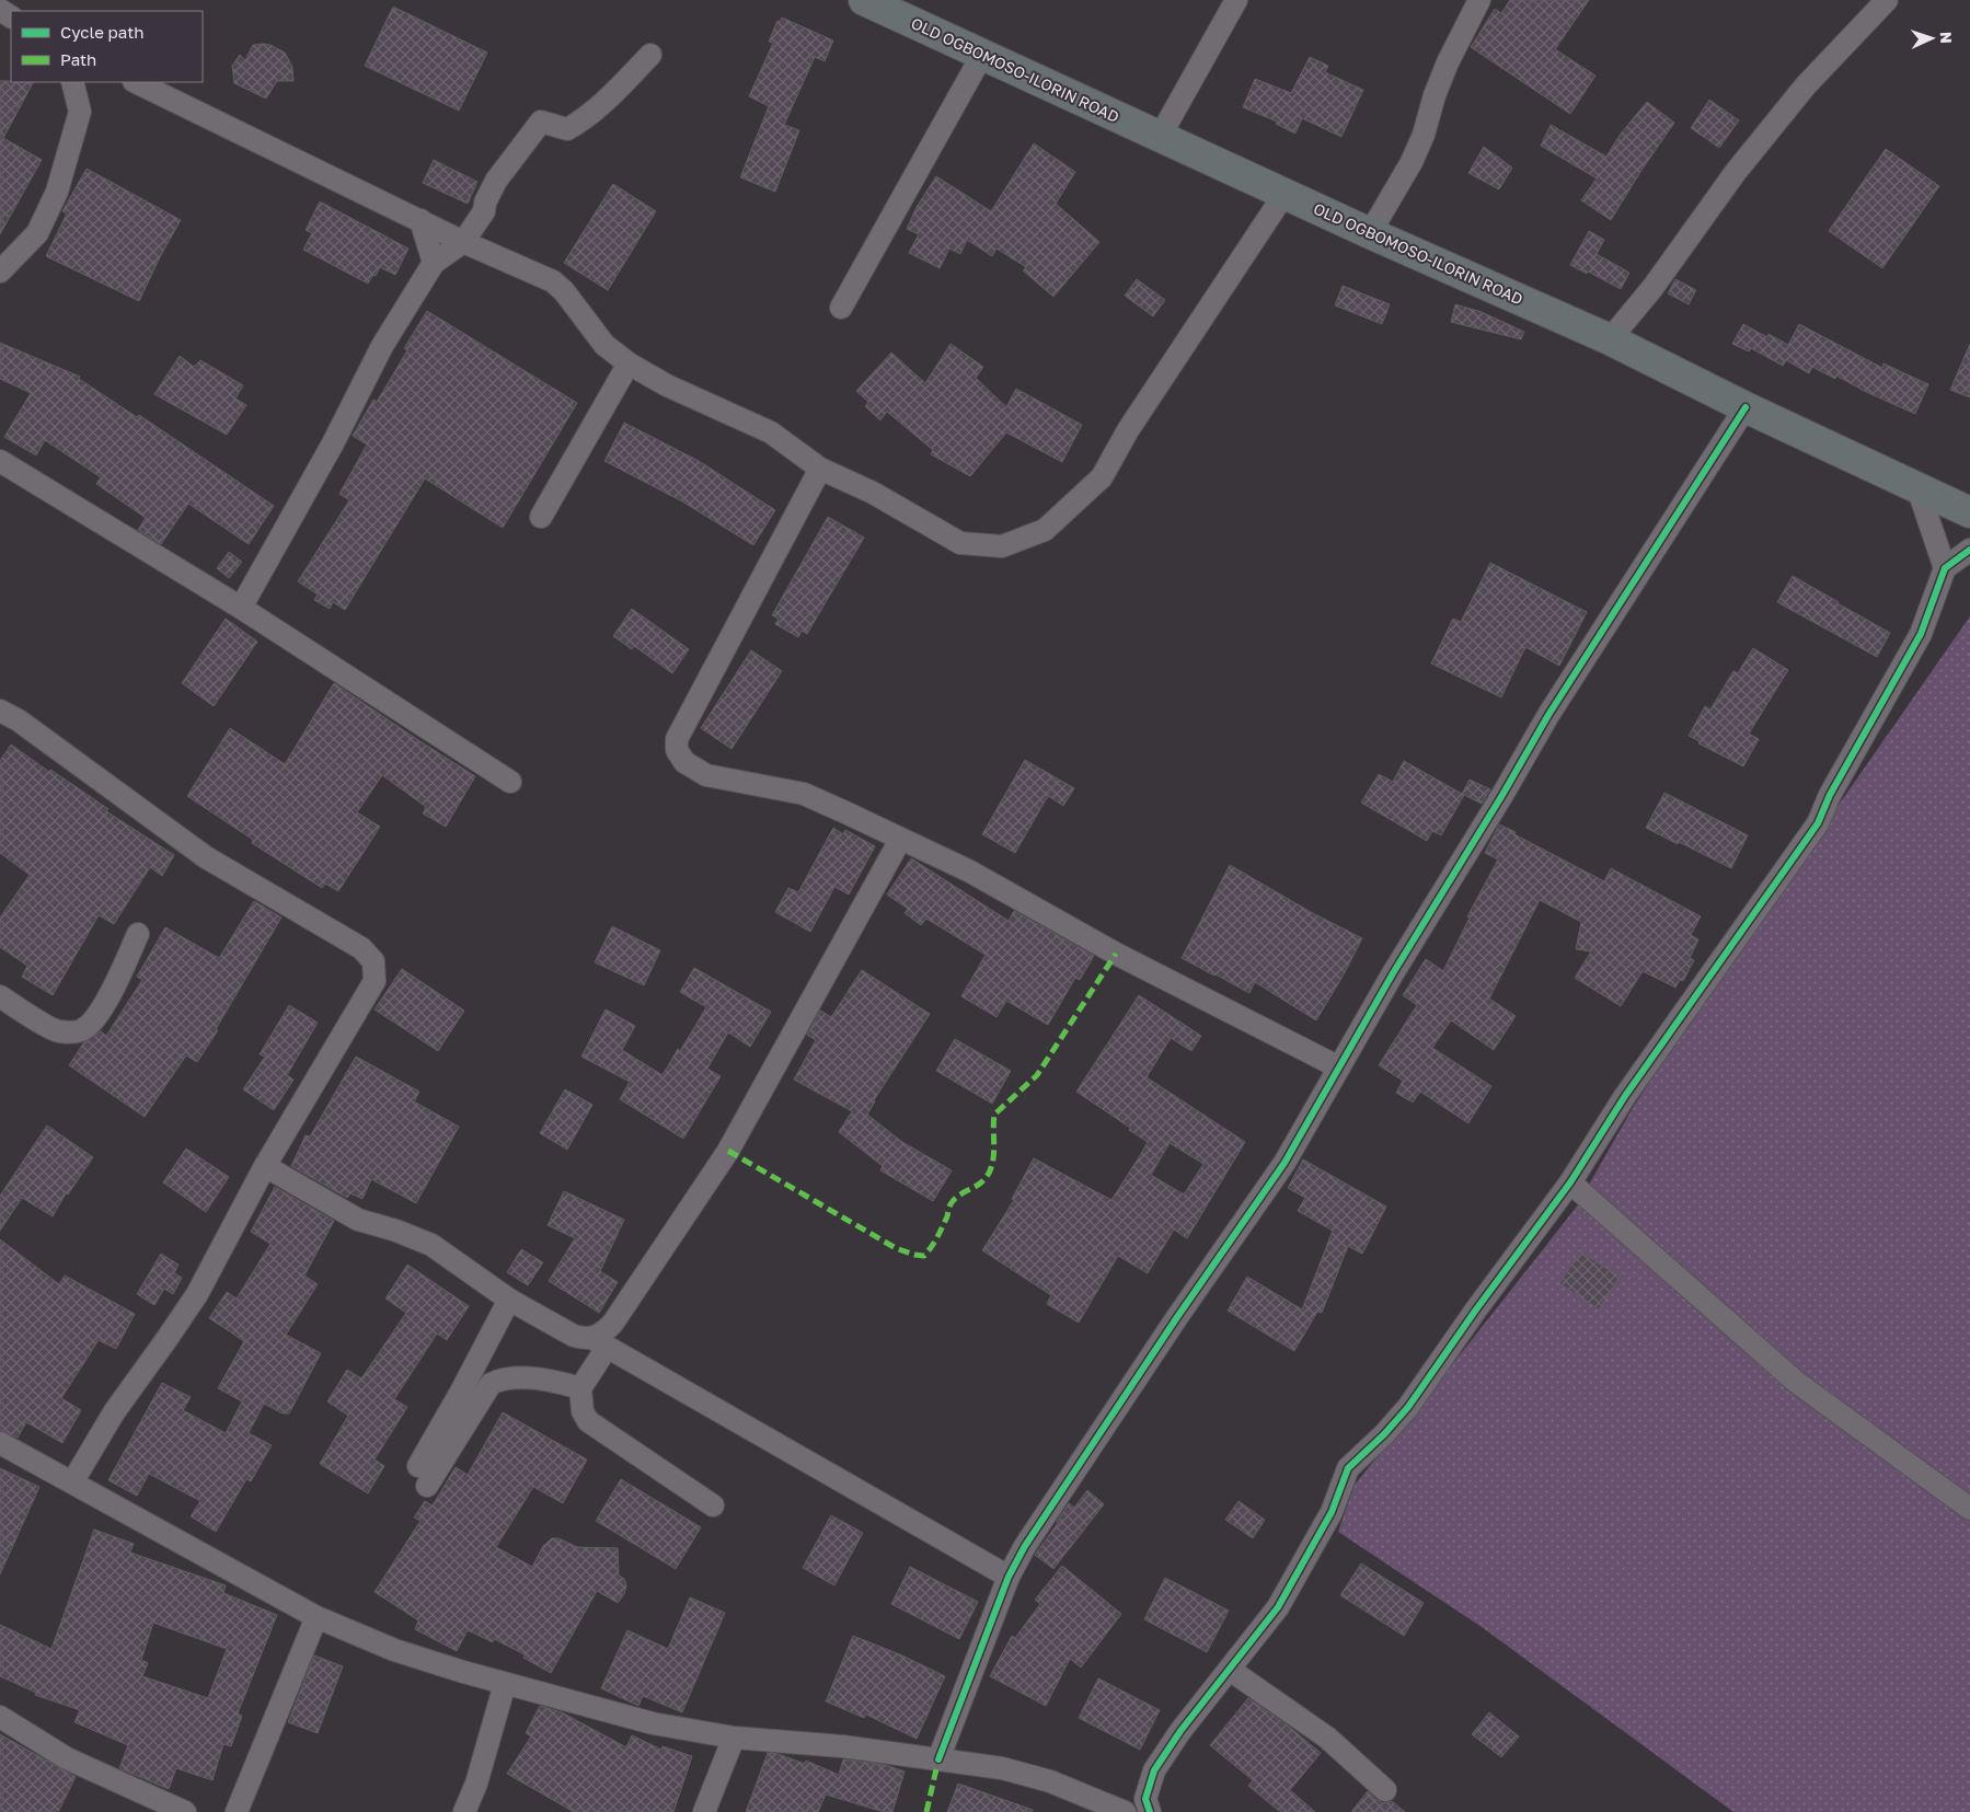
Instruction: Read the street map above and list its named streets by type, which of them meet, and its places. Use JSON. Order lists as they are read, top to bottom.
{
  "streets": {
    "highway": ["OLD OGBOMOSO-ILORIN ROAD"]
  },
  "legend": ["Cycle path", "Path"],
  "north": "right"
}
